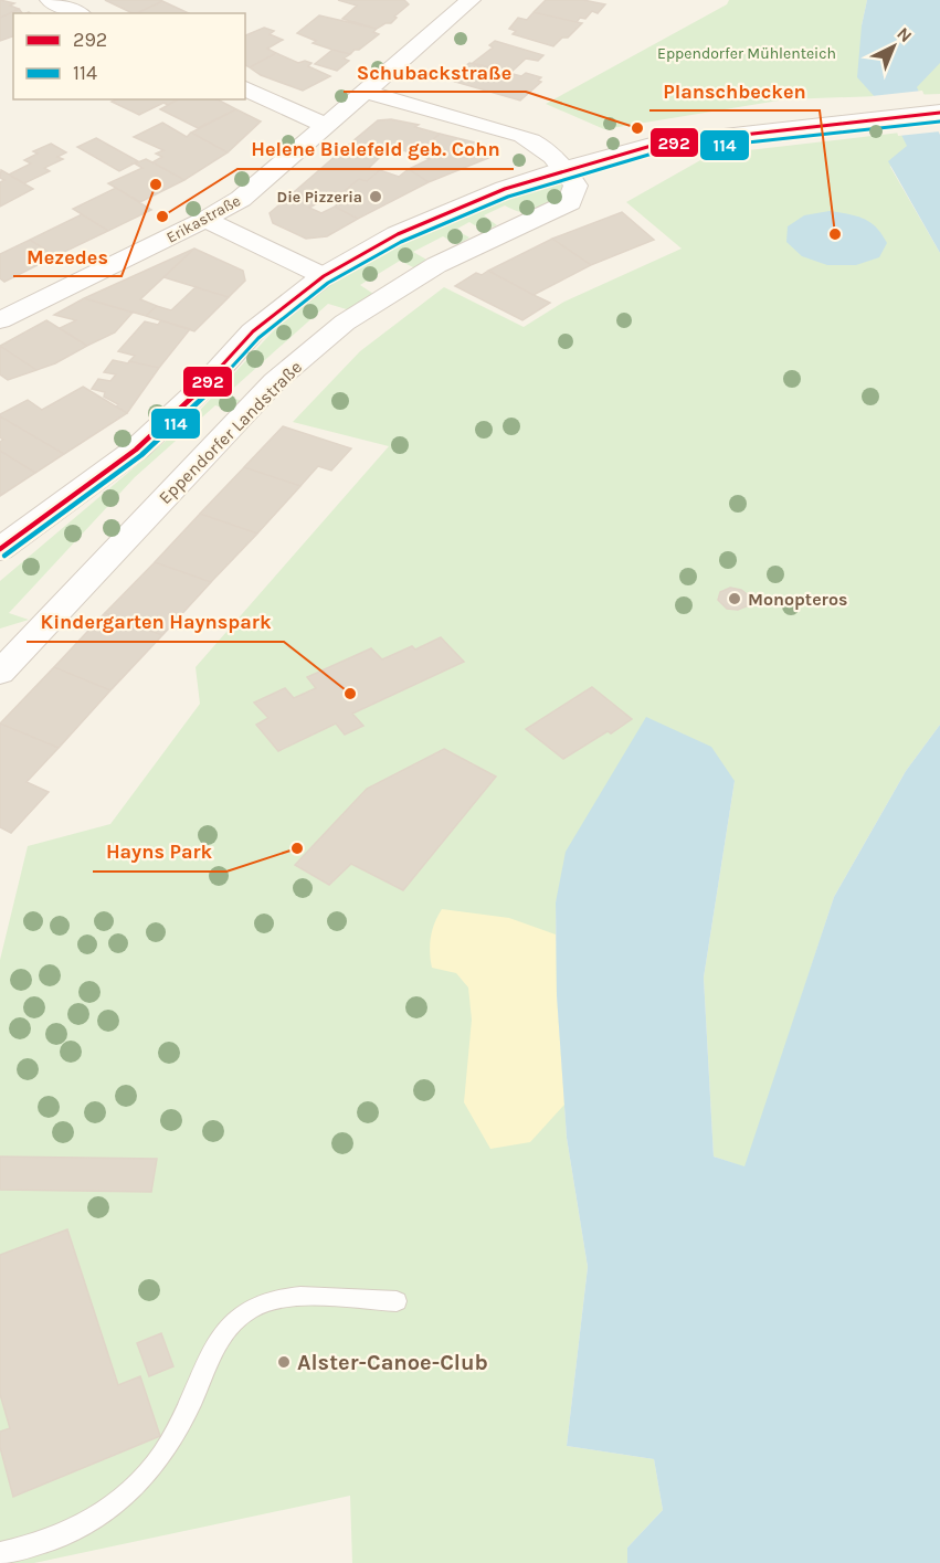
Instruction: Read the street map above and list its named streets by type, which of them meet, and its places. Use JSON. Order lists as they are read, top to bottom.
{
  "streets": {
    "street": ["Erikastraße", "Eppendorfer Landstraße"]
  },
  "parks": ["Eppendorfer Mühlenteich"],
  "places": [
    "Schubackstraße",
    "Mezedes",
    "Die Pizzeria",
    "Helene Bielefeld geb. Cohn",
    "Planschbecken",
    "Monopteros",
    "Kindergarten Haynspark",
    "Hayns Park",
    "Alster-Canoe-Club"
  ],
  "lines": ["transit line 292", "transit line 114"],
  "legend": ["292", "114"],
  "north": "top right"
}
